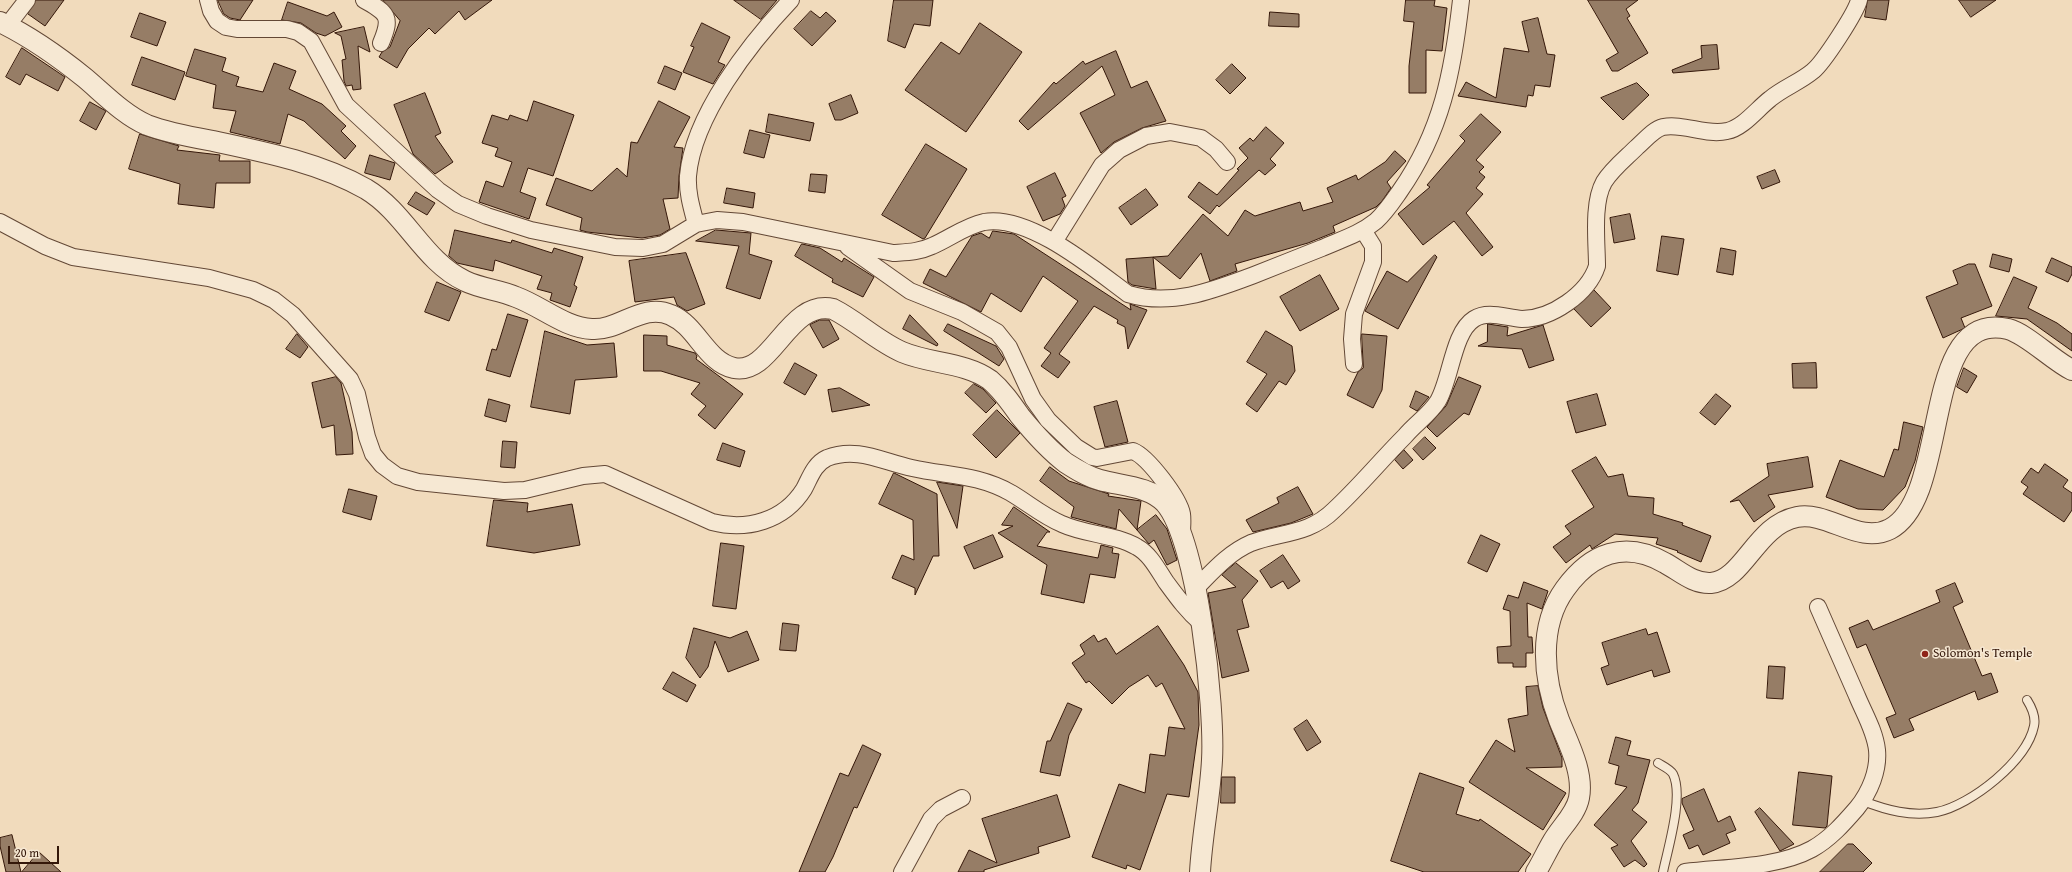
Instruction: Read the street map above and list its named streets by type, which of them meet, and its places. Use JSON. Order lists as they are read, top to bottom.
{
  "places": ["Solomon's Temple"],
  "scale_bar": "20 m"
}
